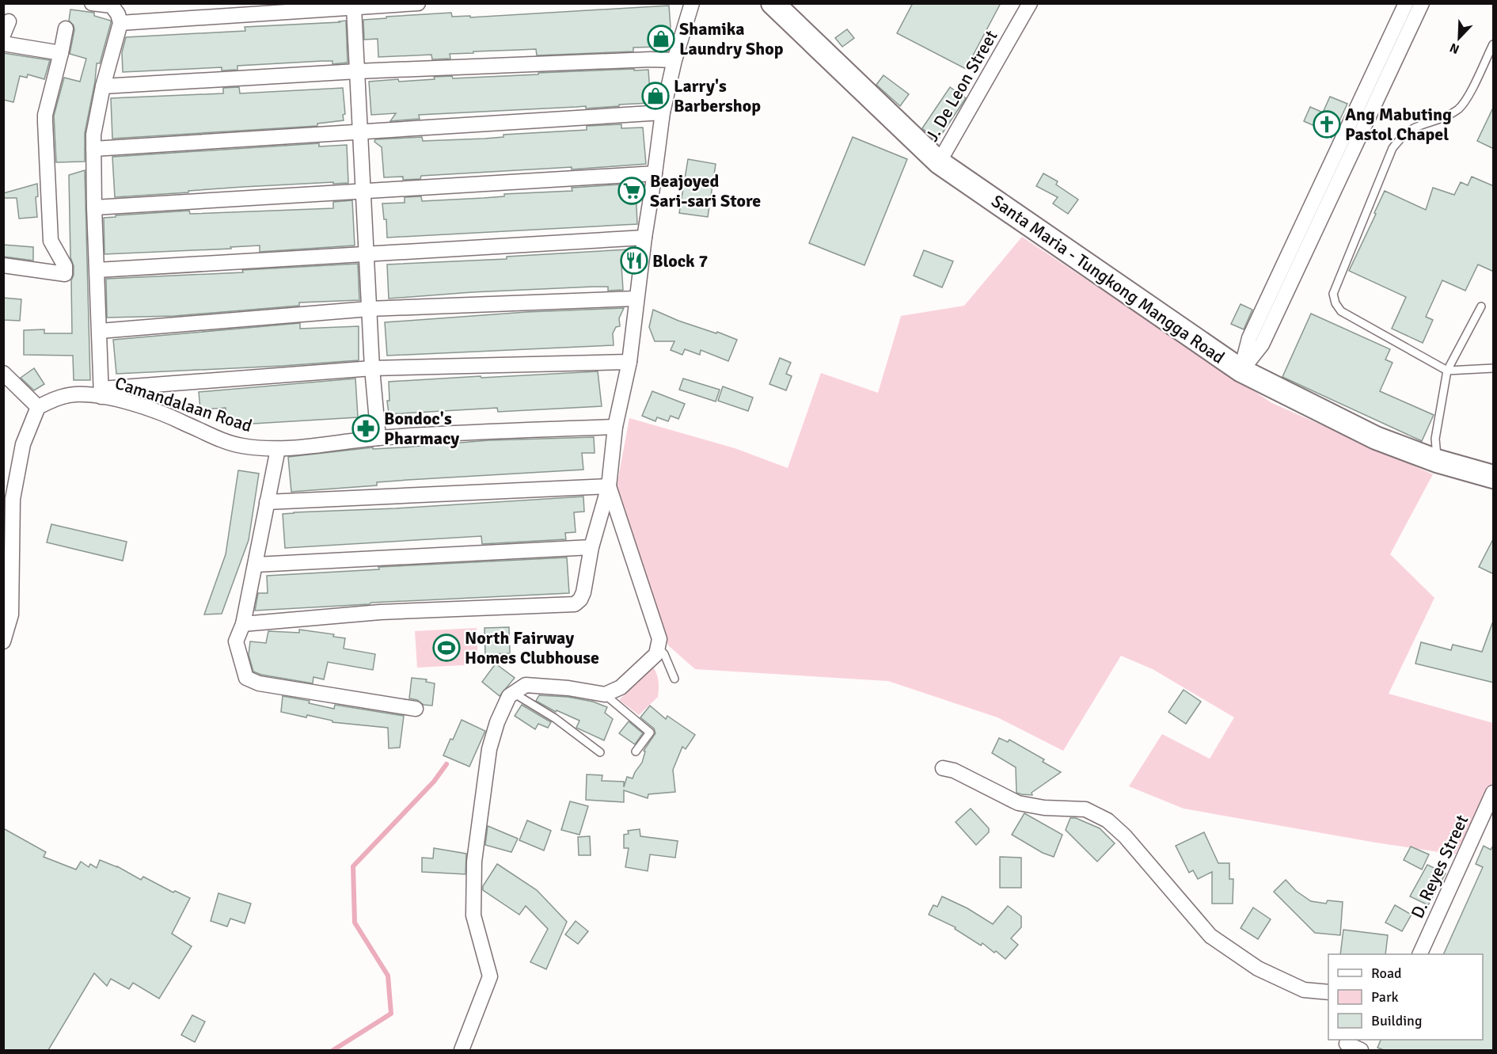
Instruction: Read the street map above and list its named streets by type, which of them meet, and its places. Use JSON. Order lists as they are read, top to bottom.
{
  "streets": {
    "main road": ["Santa Maria - Tungkong Mangga Road"],
    "street": ["J. De Leon Street", "Camandalaan Road", "D. Reyes Street"]
  },
  "crossings": [
    ["J. De Leon Street", "Santa Maria - Tungkong Mangga Road"]
  ],
  "places": {
    "shop": ["Shamika Laundry Shop", "Larry's Barbershop"],
    "church": ["Ang Mabuting Pastol Chapel"],
    "supermarket": ["Beajoyed Sari-sari Store"],
    "restaurant": ["Block 7"],
    "pharmacy": ["Bondoc's Pharmacy"],
    "sports": ["North Fairway Homes Clubhouse"]
  },
  "legend": ["Road", "Park", "Building"],
  "north": "bottom left"
}
